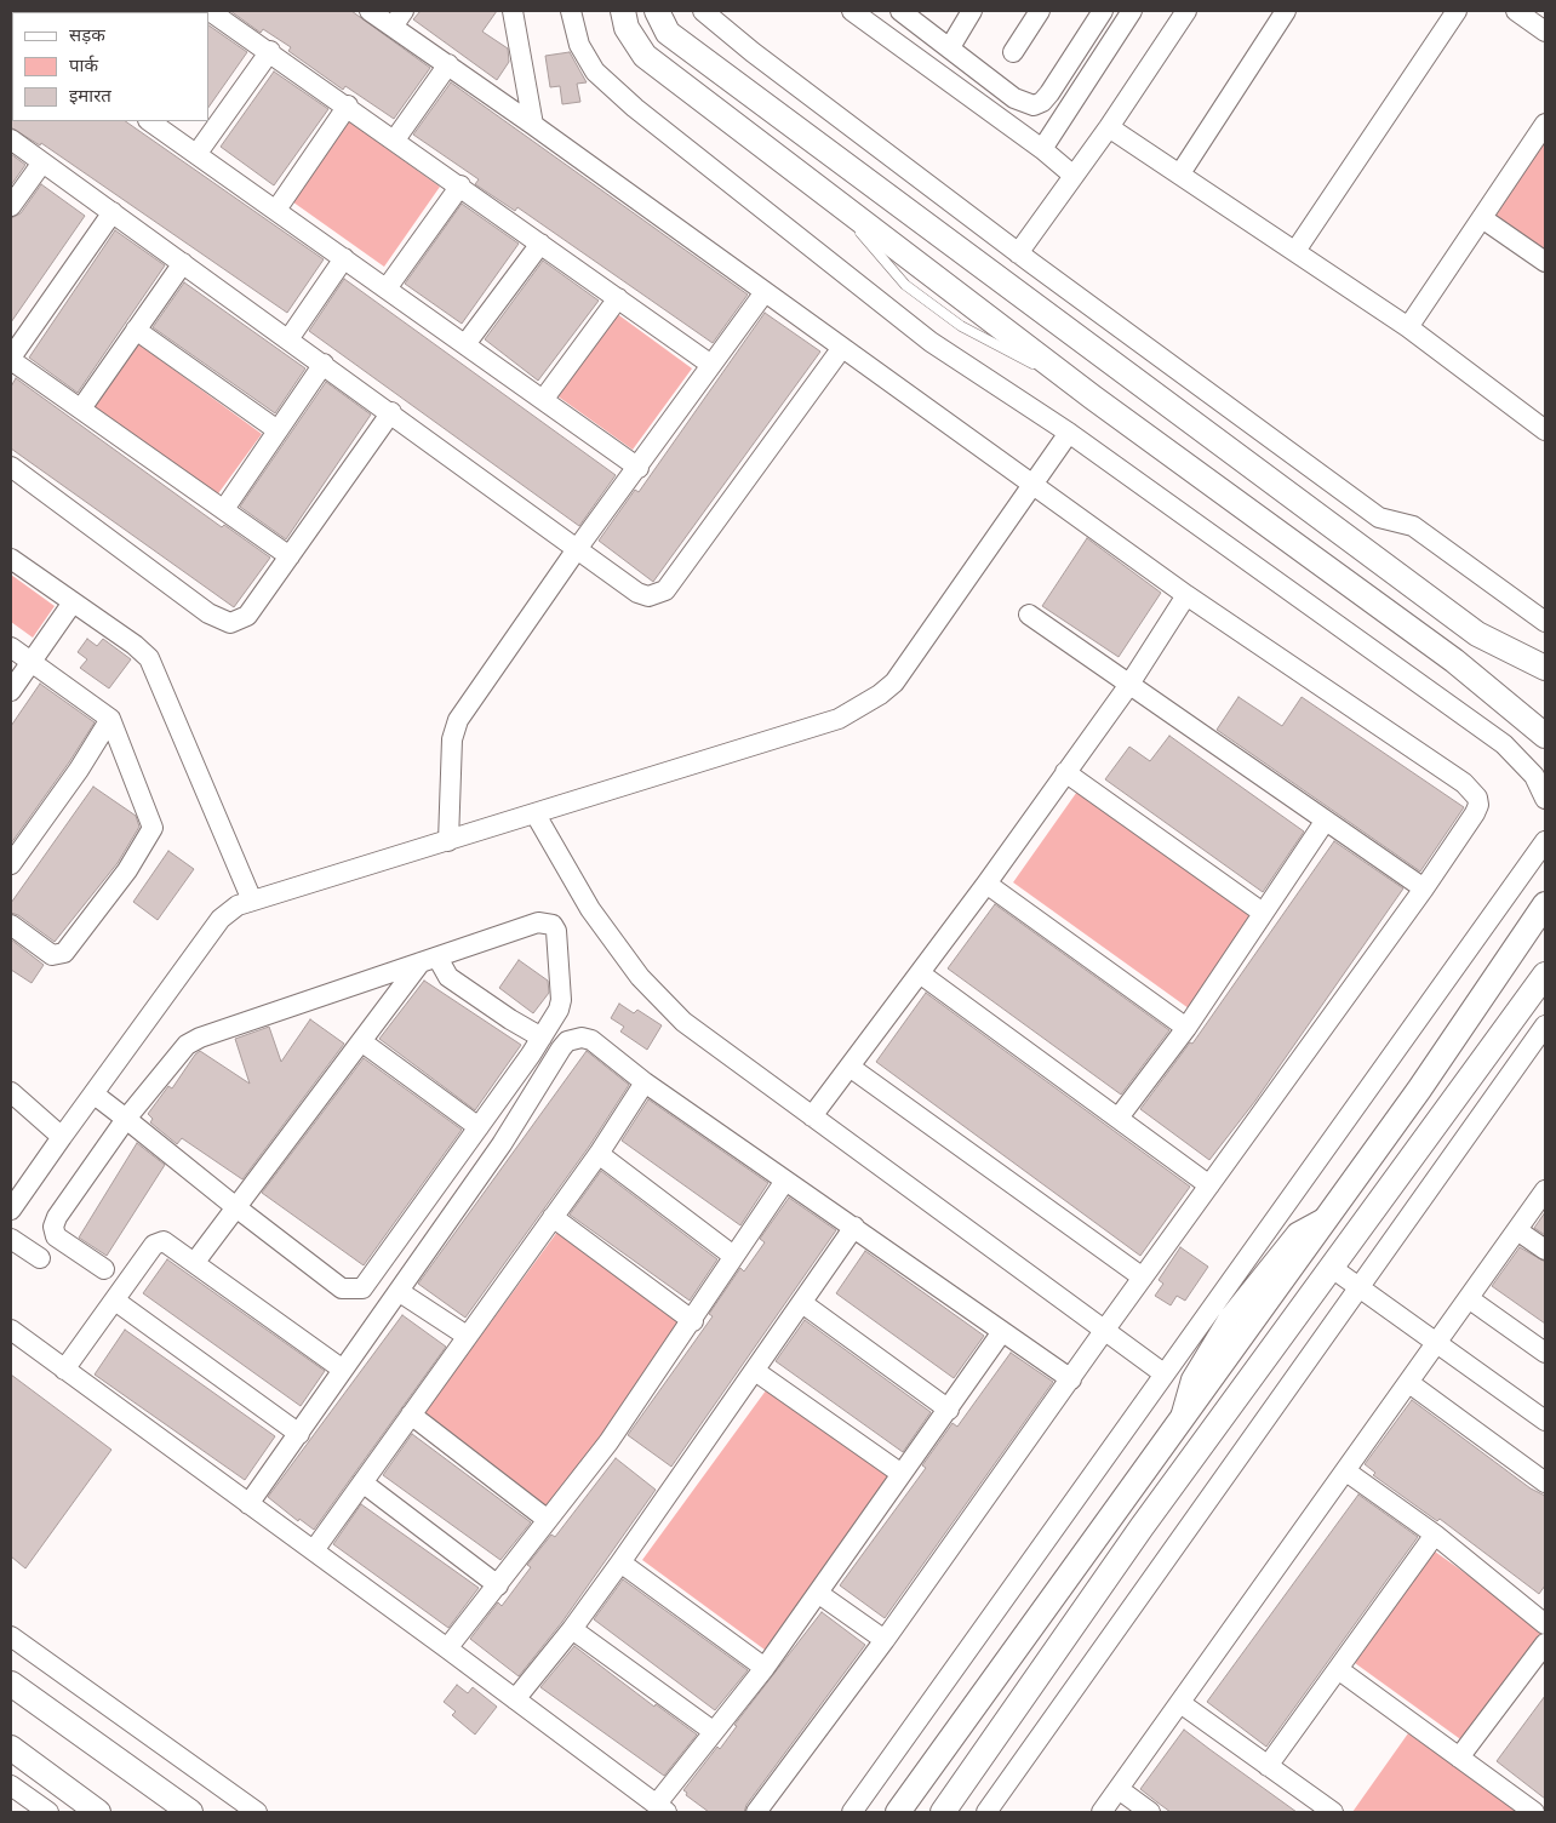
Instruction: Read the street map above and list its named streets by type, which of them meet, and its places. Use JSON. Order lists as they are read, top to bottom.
{
  "legend": ["सड़क", "पार्क", "इमारत"]
}
